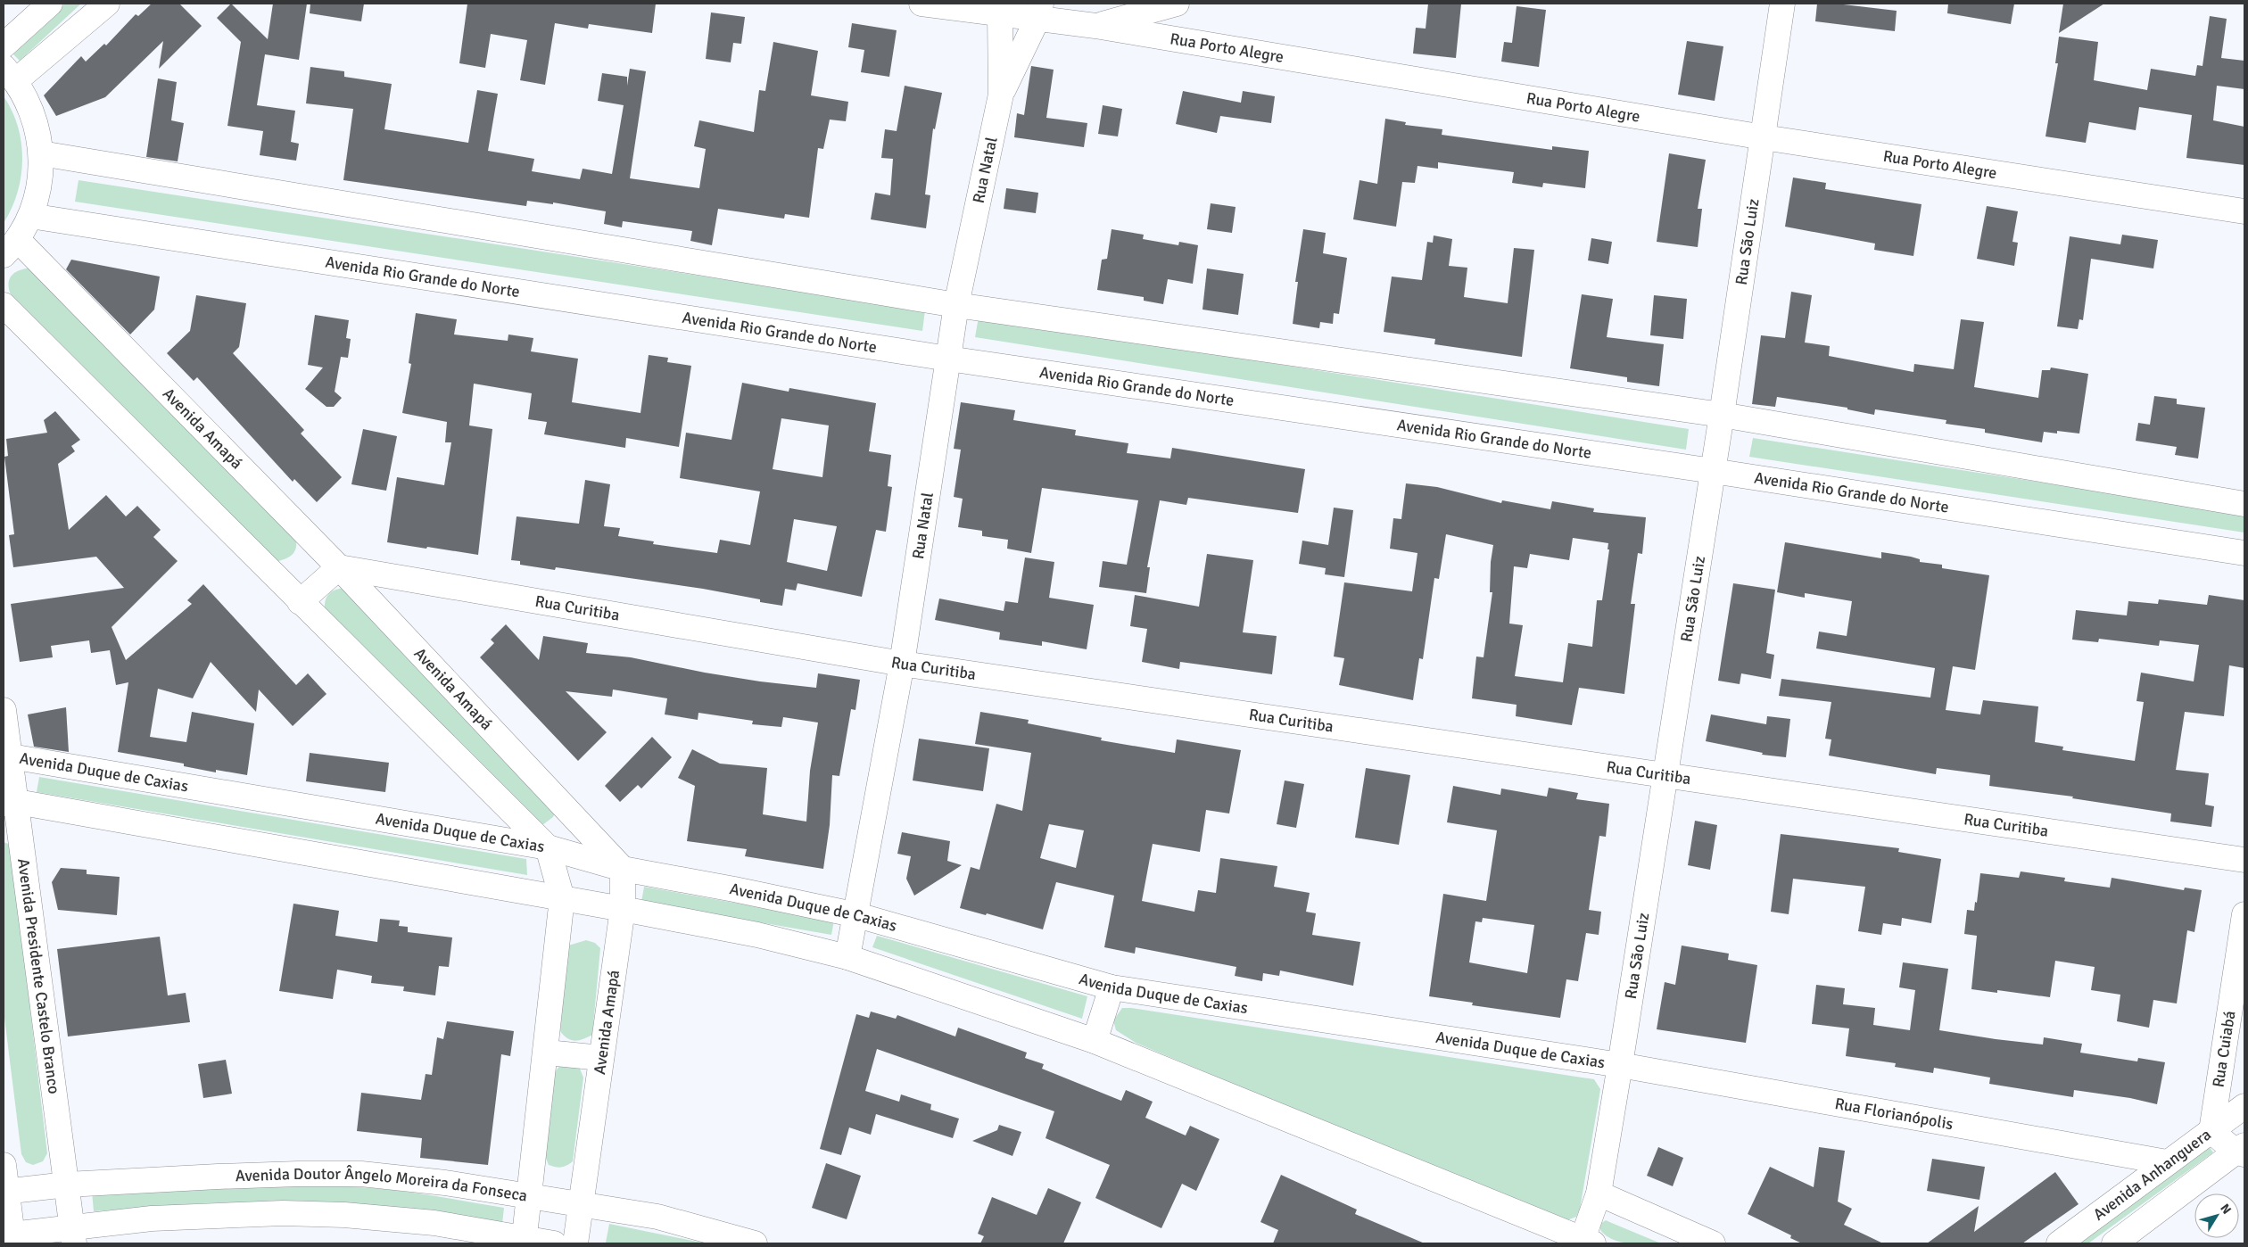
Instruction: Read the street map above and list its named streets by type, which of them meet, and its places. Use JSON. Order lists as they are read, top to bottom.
{
  "streets": {
    "street": [
      "Rua Porto Alegre",
      "Rua Natal",
      "Rua São Luiz",
      "Avenida Rio Grande do Norte",
      "Avenida Amapá",
      "Rua Curitiba",
      "Avenida Duque de Caxias",
      "Avenida Presidente Castelo Branco",
      "Rua Cuiabá",
      "Rua Florianópolis",
      "Avenida Anhanguera",
      "Avenida Doutor Ângelo Moreira da Fonseca"
    ]
  },
  "crossings": [
    ["Rua Porto Alegre", "Rua Natal"],
    ["Rua Porto Alegre", "Rua São Luiz"],
    ["Rua Natal", "Avenida Rio Grande do Norte"],
    ["Rua Natal", "Rua Curitiba"],
    ["Rua Natal", "Avenida Duque de Caxias"],
    ["Rua São Luiz", "Avenida Rio Grande do Norte"],
    ["Rua São Luiz", "Rua Curitiba"],
    ["Rua São Luiz", "Avenida Duque de Caxias"],
    ["Rua São Luiz", "Rua Florianópolis"],
    ["Avenida Amapá", "Rua Curitiba"],
    ["Avenida Amapá", "Avenida Duque de Caxias"],
    ["Avenida Amapá", "Avenida Doutor Ângelo Moreira da Fonseca"],
    ["Avenida Duque de Caxias", "Avenida Presidente Castelo Branco"],
    ["Avenida Duque de Caxias", "Rua Florianópolis"],
    ["Avenida Presidente Castelo Branco", "Avenida Doutor Ângelo Moreira da Fonseca"],
    ["Rua Cuiabá", "Avenida Anhanguera"],
    ["Rua Florianópolis", "Avenida Anhanguera"]
  ],
  "north": "top right"
}
